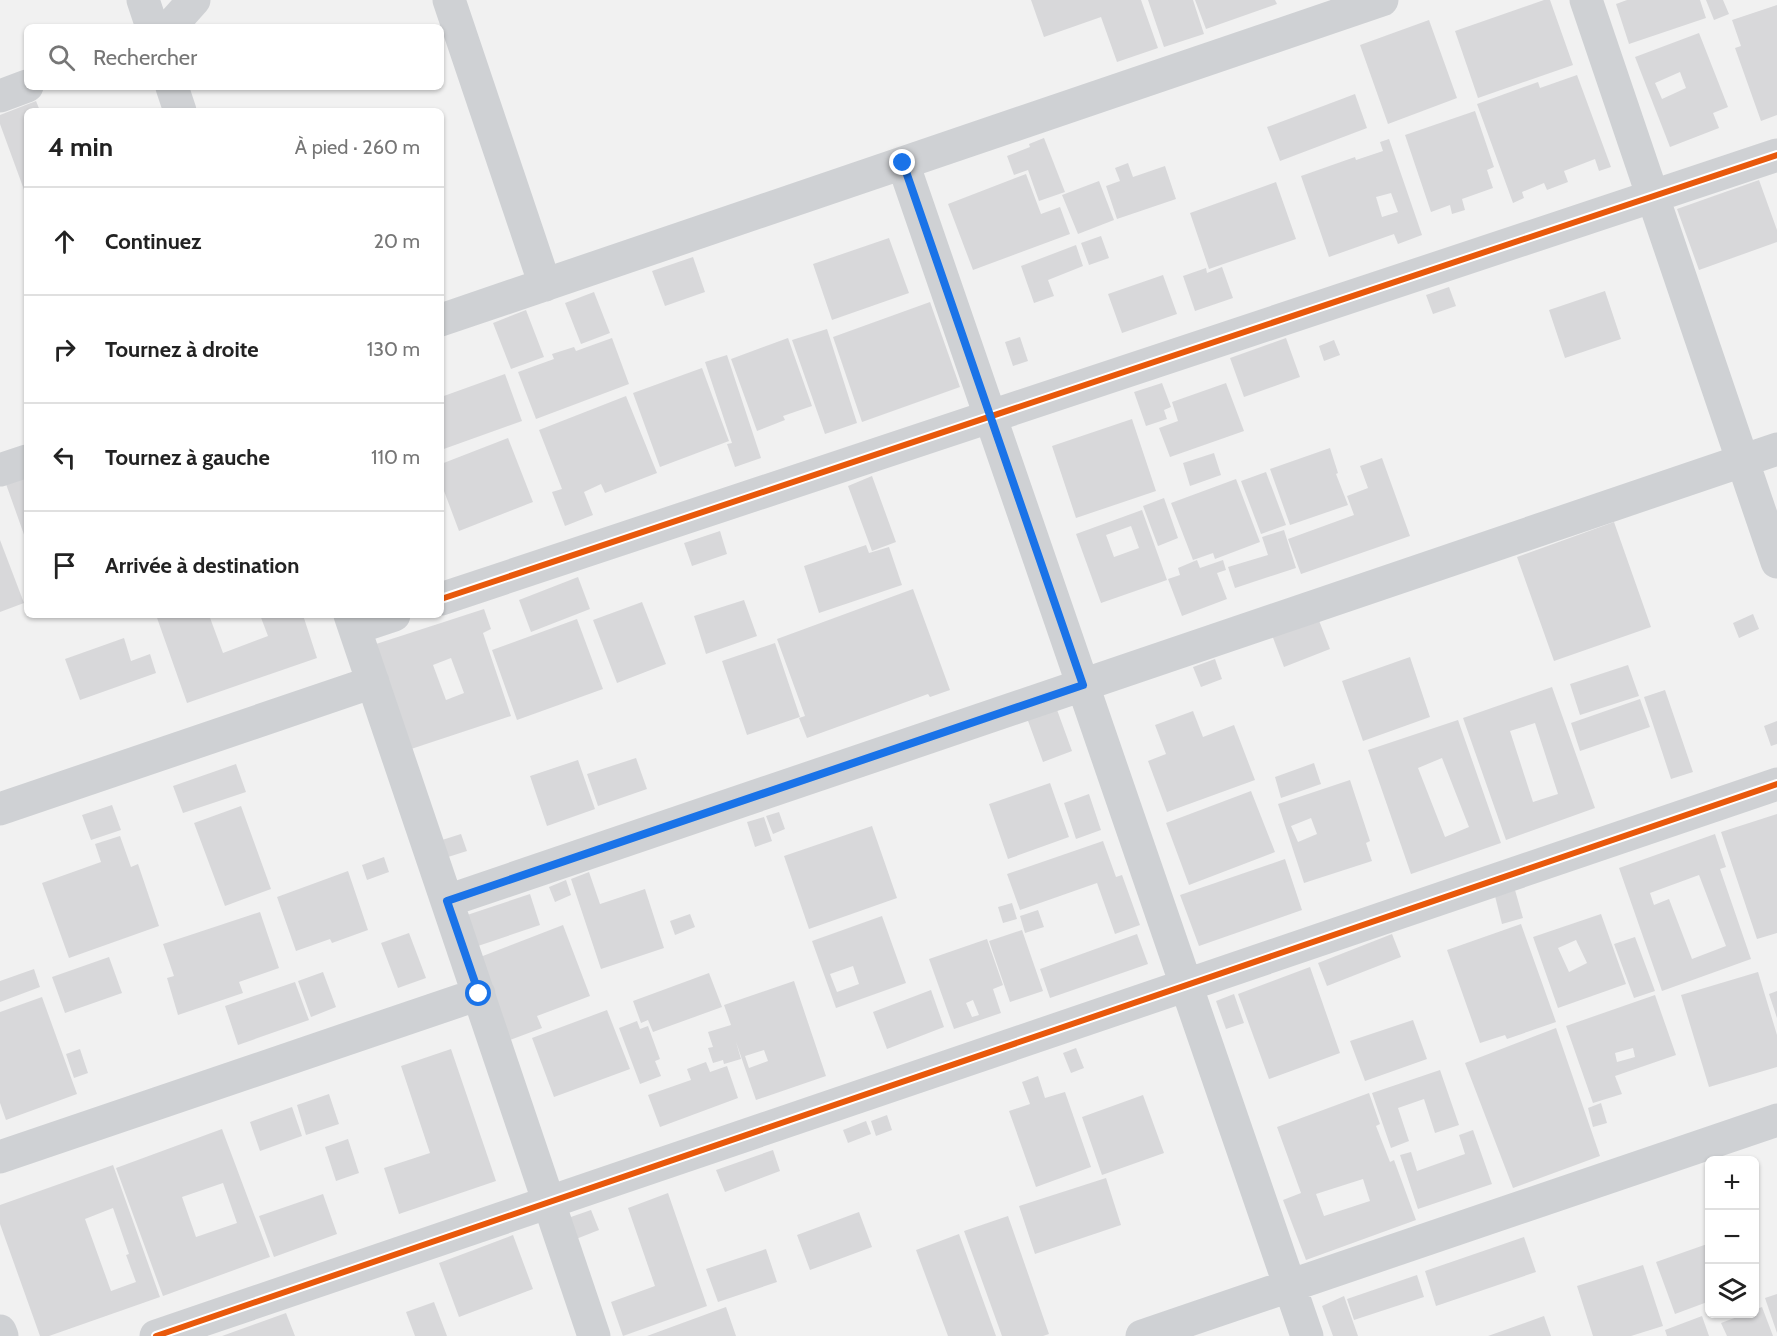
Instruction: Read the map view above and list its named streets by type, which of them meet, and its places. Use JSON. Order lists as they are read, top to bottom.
{
  "page": {
    "search": "Rechercher",
    "heading": ["4 min", "À pied · 260 m"],
    "list": [
      ["Continuez", "20 m"],
      ["Tournez à droite", "130 m"],
      ["Tournez à gauche", "110 m"],
      "Arrivée à destination"
    ],
    "map_buttons": ["+", "−"]
  }
}
